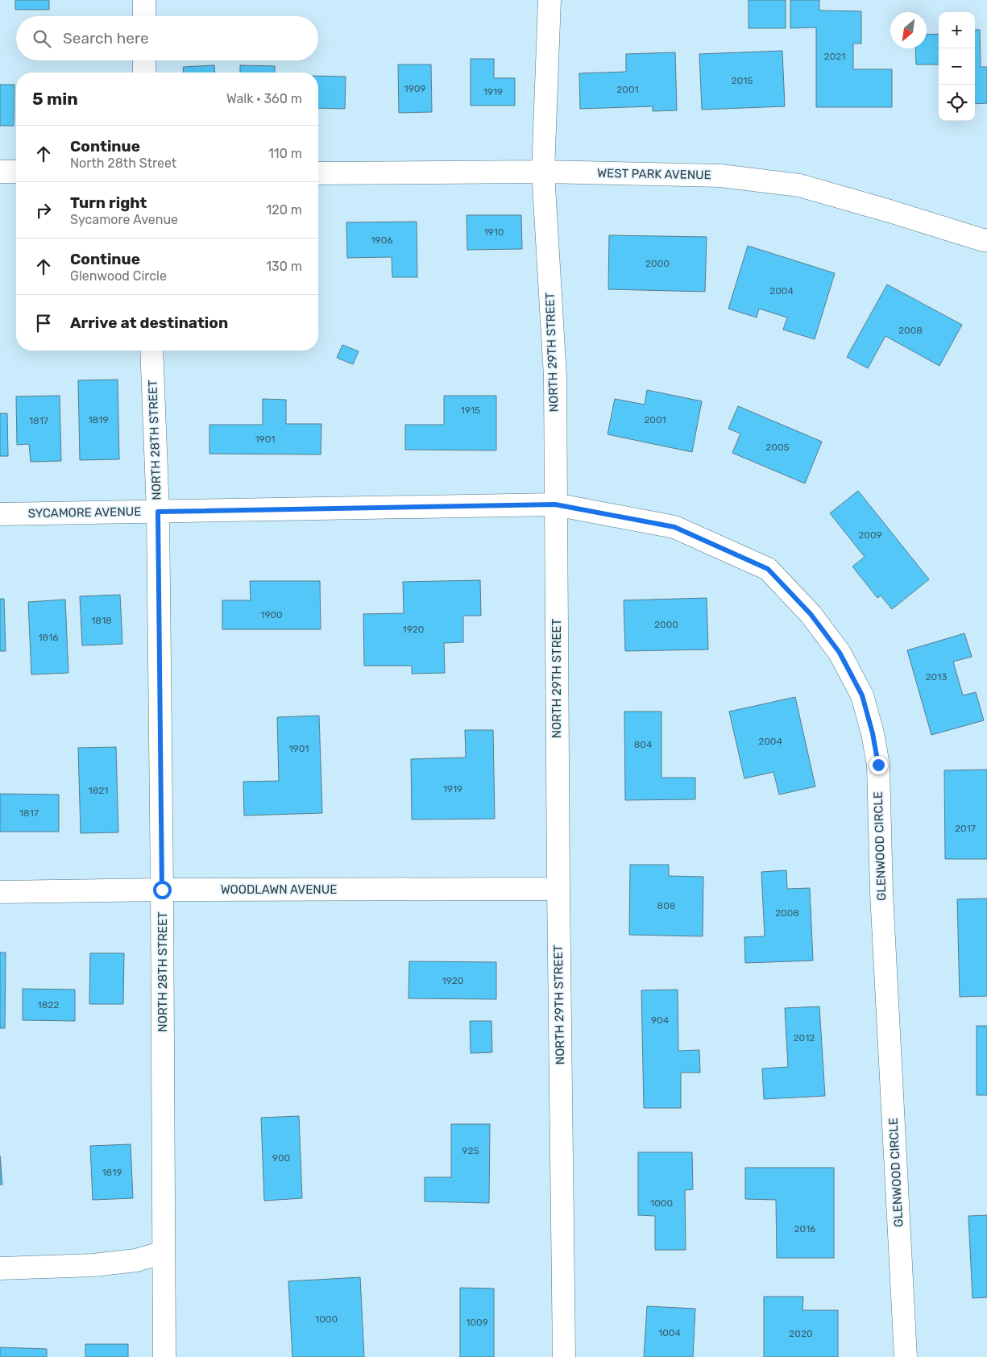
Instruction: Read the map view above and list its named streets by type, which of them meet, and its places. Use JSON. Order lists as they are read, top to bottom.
{
  "streets": {
    "street": [
      "WEST PARK AVENUE",
      "NORTH 29TH STREET",
      "NORTH 28TH STREET",
      "SYCAMORE AVENUE",
      "GLENWOOD CIRCLE",
      "WOODLAWN AVENUE"
    ]
  },
  "crossings": [
    ["WEST PARK AVENUE", "NORTH 29TH STREET"],
    ["NORTH 29TH STREET", "SYCAMORE AVENUE"],
    ["NORTH 29TH STREET", "GLENWOOD CIRCLE"],
    ["NORTH 29TH STREET", "WOODLAWN AVENUE"],
    ["NORTH 28TH STREET", "SYCAMORE AVENUE"],
    ["NORTH 28TH STREET", "WOODLAWN AVENUE"],
    ["SYCAMORE AVENUE", "GLENWOOD CIRCLE"]
  ],
  "house_numbers": [
    "2021",
    "2015",
    "1909",
    "2001",
    "1919",
    "1910",
    "1906",
    "2000",
    "2004",
    "2008",
    "1915",
    "1819",
    "2001",
    "1817",
    "1901",
    "2005",
    "2009",
    "1900",
    "1818",
    "2000",
    "1920",
    "1816",
    "2013",
    "2004",
    "804",
    "1901",
    "1919",
    "1821",
    "1817",
    "2017",
    "808",
    "2008",
    "1920",
    "1822",
    "904",
    "2012",
    "925",
    "900",
    "1819",
    "1000",
    "2016",
    "1000",
    "1009",
    "1004",
    "2020"
  ],
  "north": "bottom left",
  "page": {
    "map_buttons": ["+", "−"],
    "search": "Search here",
    "heading": ["5 min", "Walk · 360 m"],
    "list": [
      ["Continue", "North 28th Street", "110 m"],
      ["Turn right", "Sycamore Avenue", "120 m"],
      ["Continue", "Glenwood Circle", "130 m"],
      "Arrive at destination"
    ]
  }
}
